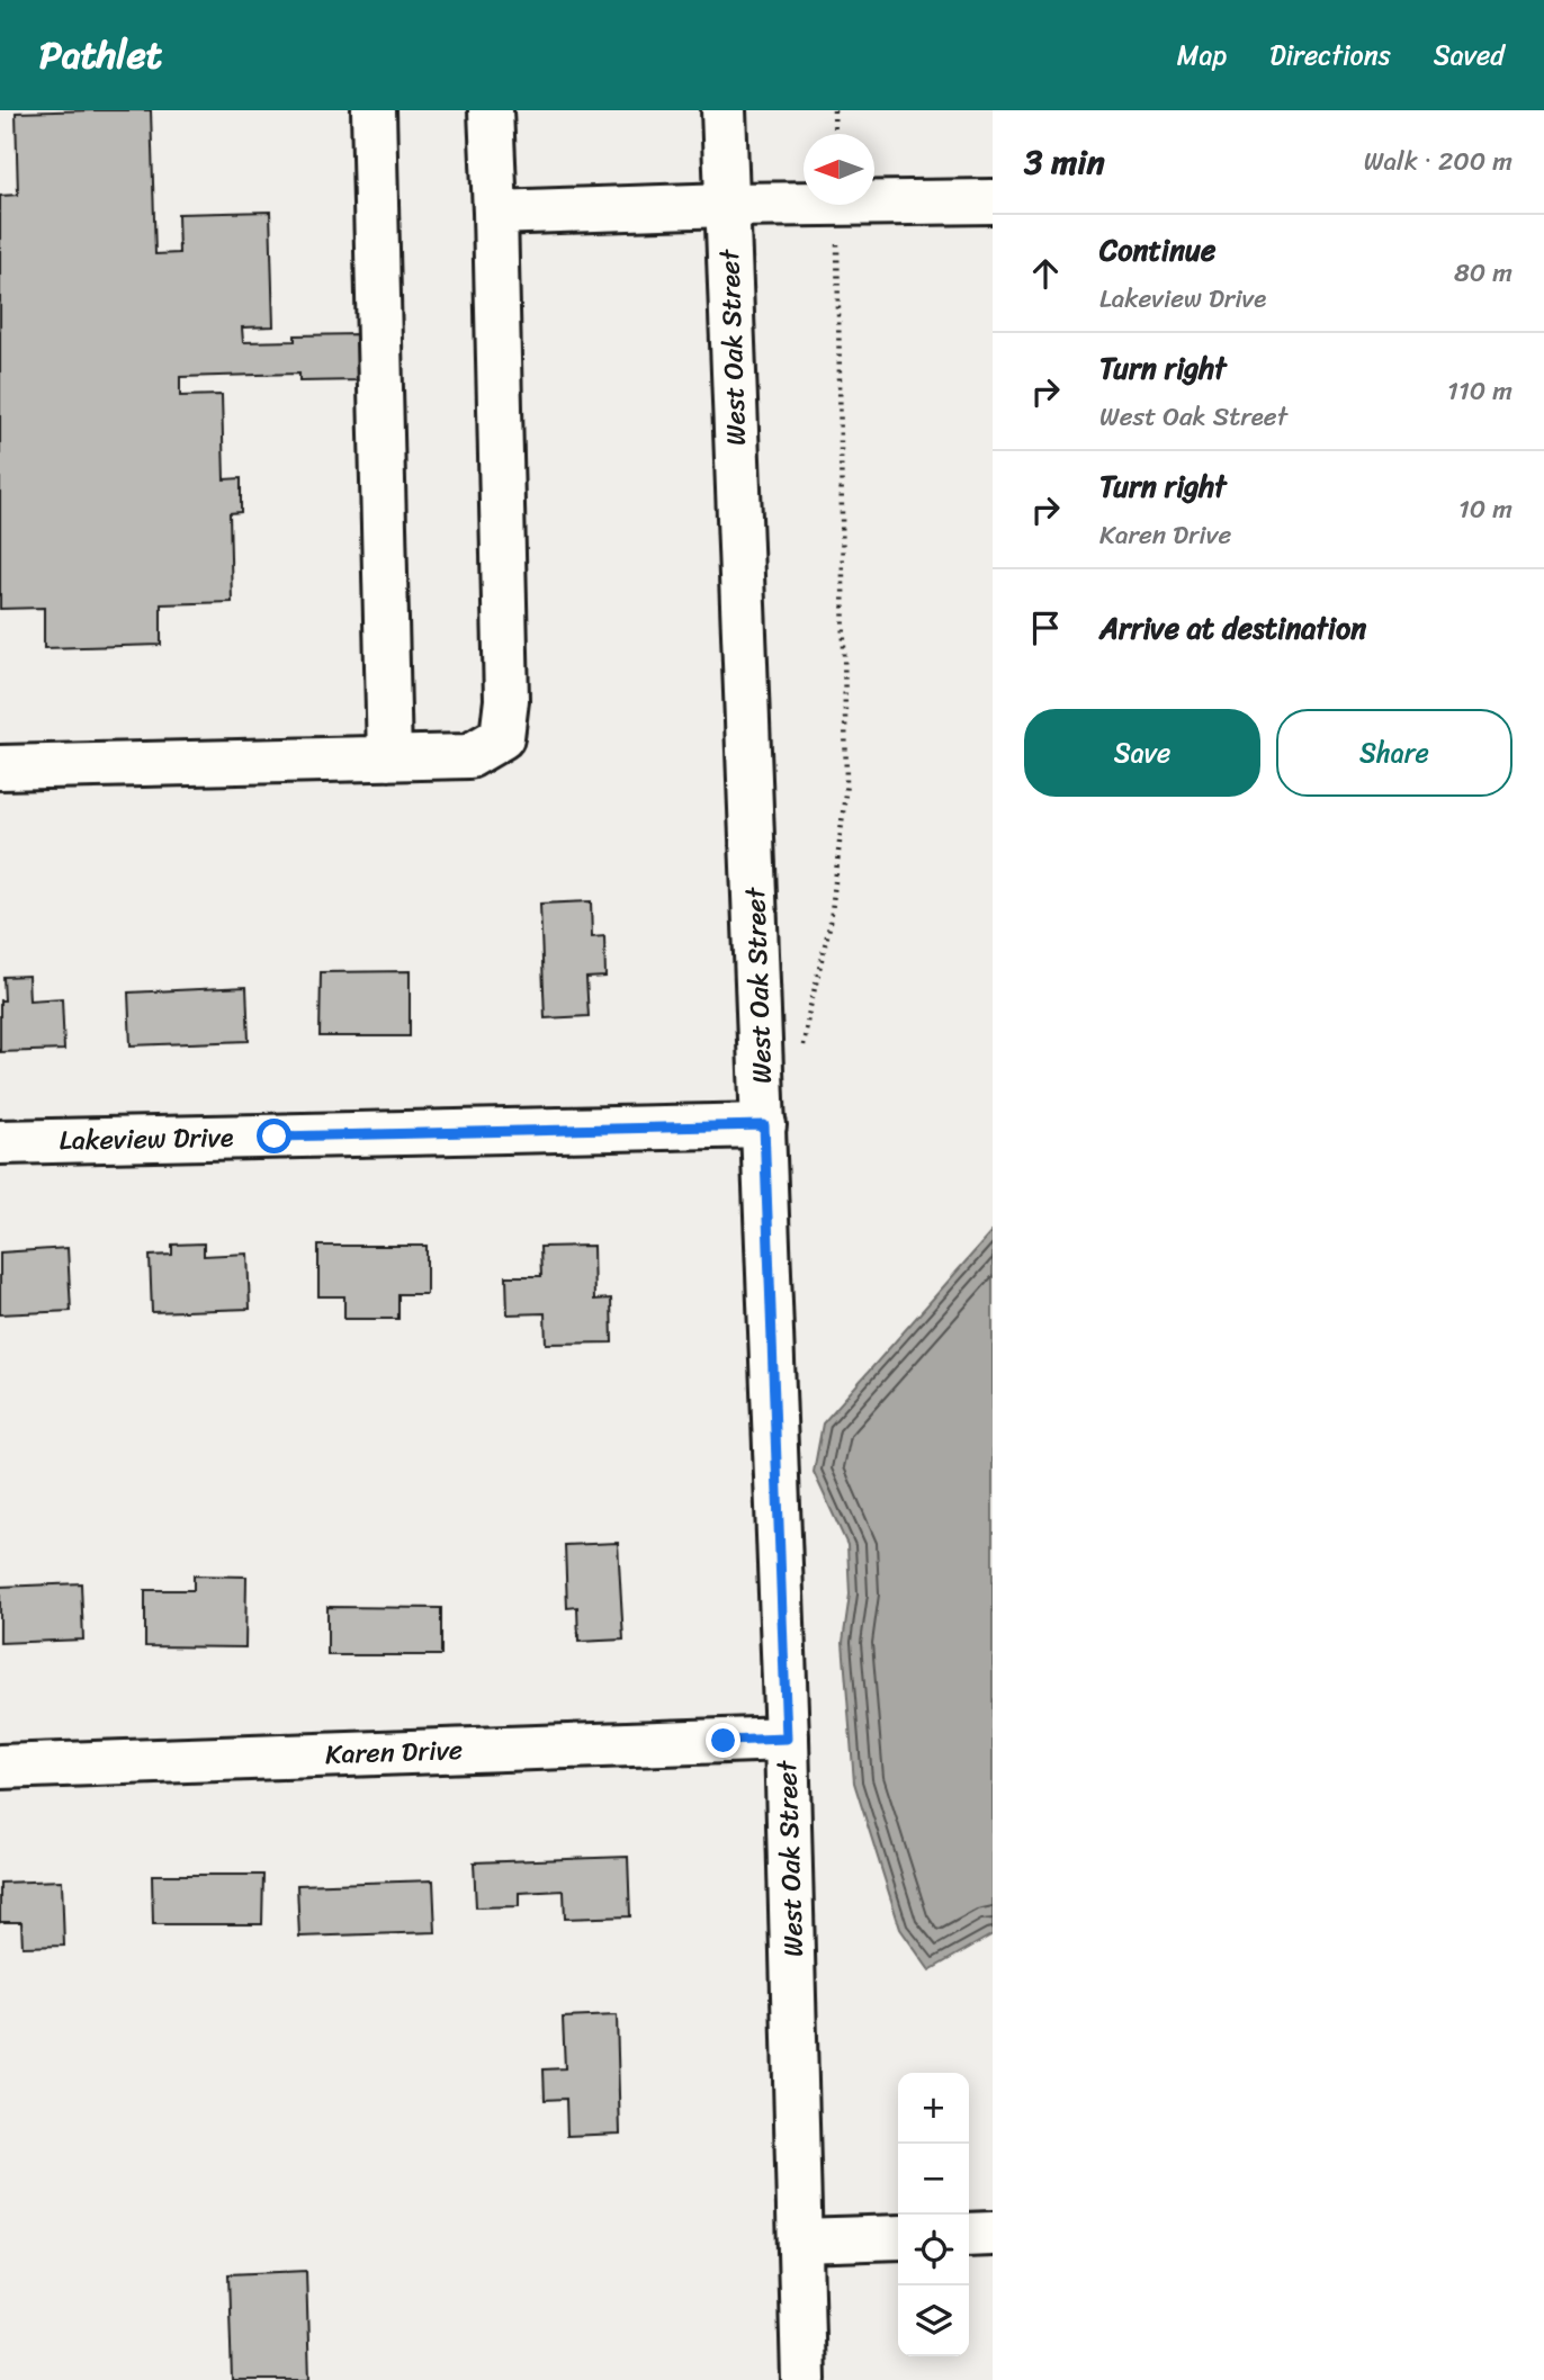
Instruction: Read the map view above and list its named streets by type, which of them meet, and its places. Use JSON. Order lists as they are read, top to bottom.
{
  "streets": {
    "main road": ["West Oak Street", "Lakeview Drive", "Karen Drive"]
  },
  "crossings": [
    ["West Oak Street", "Lakeview Drive"],
    ["West Oak Street", "Karen Drive"]
  ],
  "north": "left",
  "page": {
    "header": "Pathlet",
    "nav": ["Map", "Directions", "Saved"],
    "heading": ["3 min", "Walk · 200 m"],
    "list": [
      ["Continue", "Lakeview Drive", "80 m"],
      ["Turn right", "West Oak Street", "110 m"],
      ["Turn right", "Karen Drive", "10 m"],
      "Arrive at destination"
    ],
    "buttons": ["Save", "Share"],
    "map_buttons": ["+", "−"]
  }
}
